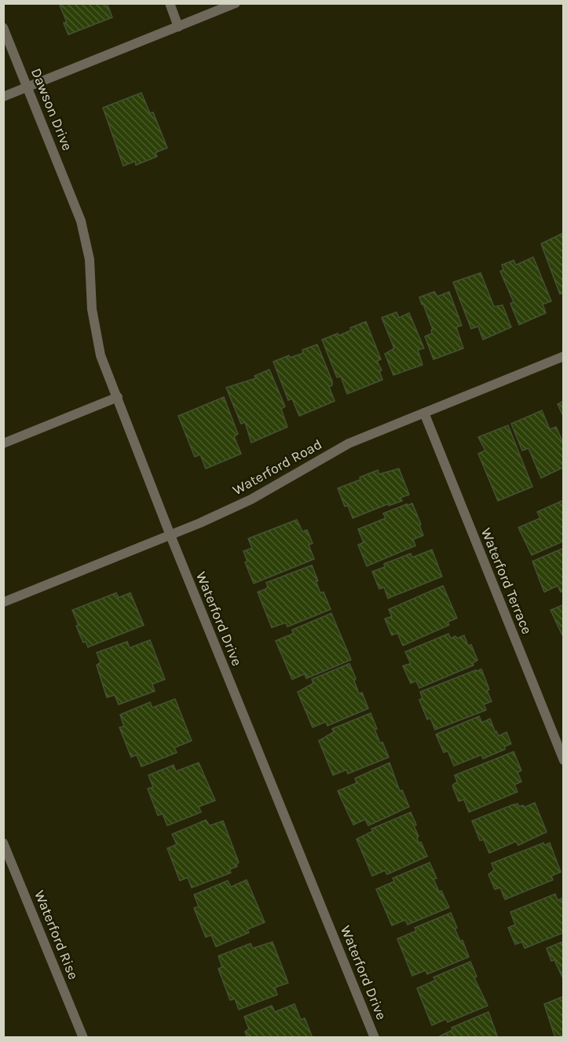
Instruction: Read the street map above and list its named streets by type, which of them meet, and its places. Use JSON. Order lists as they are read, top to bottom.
{
  "streets": {
    "street": [
      "Dawson Drive",
      "Waterford Road",
      "Waterford Terrace",
      "Waterford Drive",
      "Waterford Rise"
    ]
  },
  "crossings": [
    ["Dawson Drive", "Waterford Drive"],
    ["Waterford Road", "Waterford Terrace"],
    ["Waterford Road", "Waterford Drive"]
  ]
}
